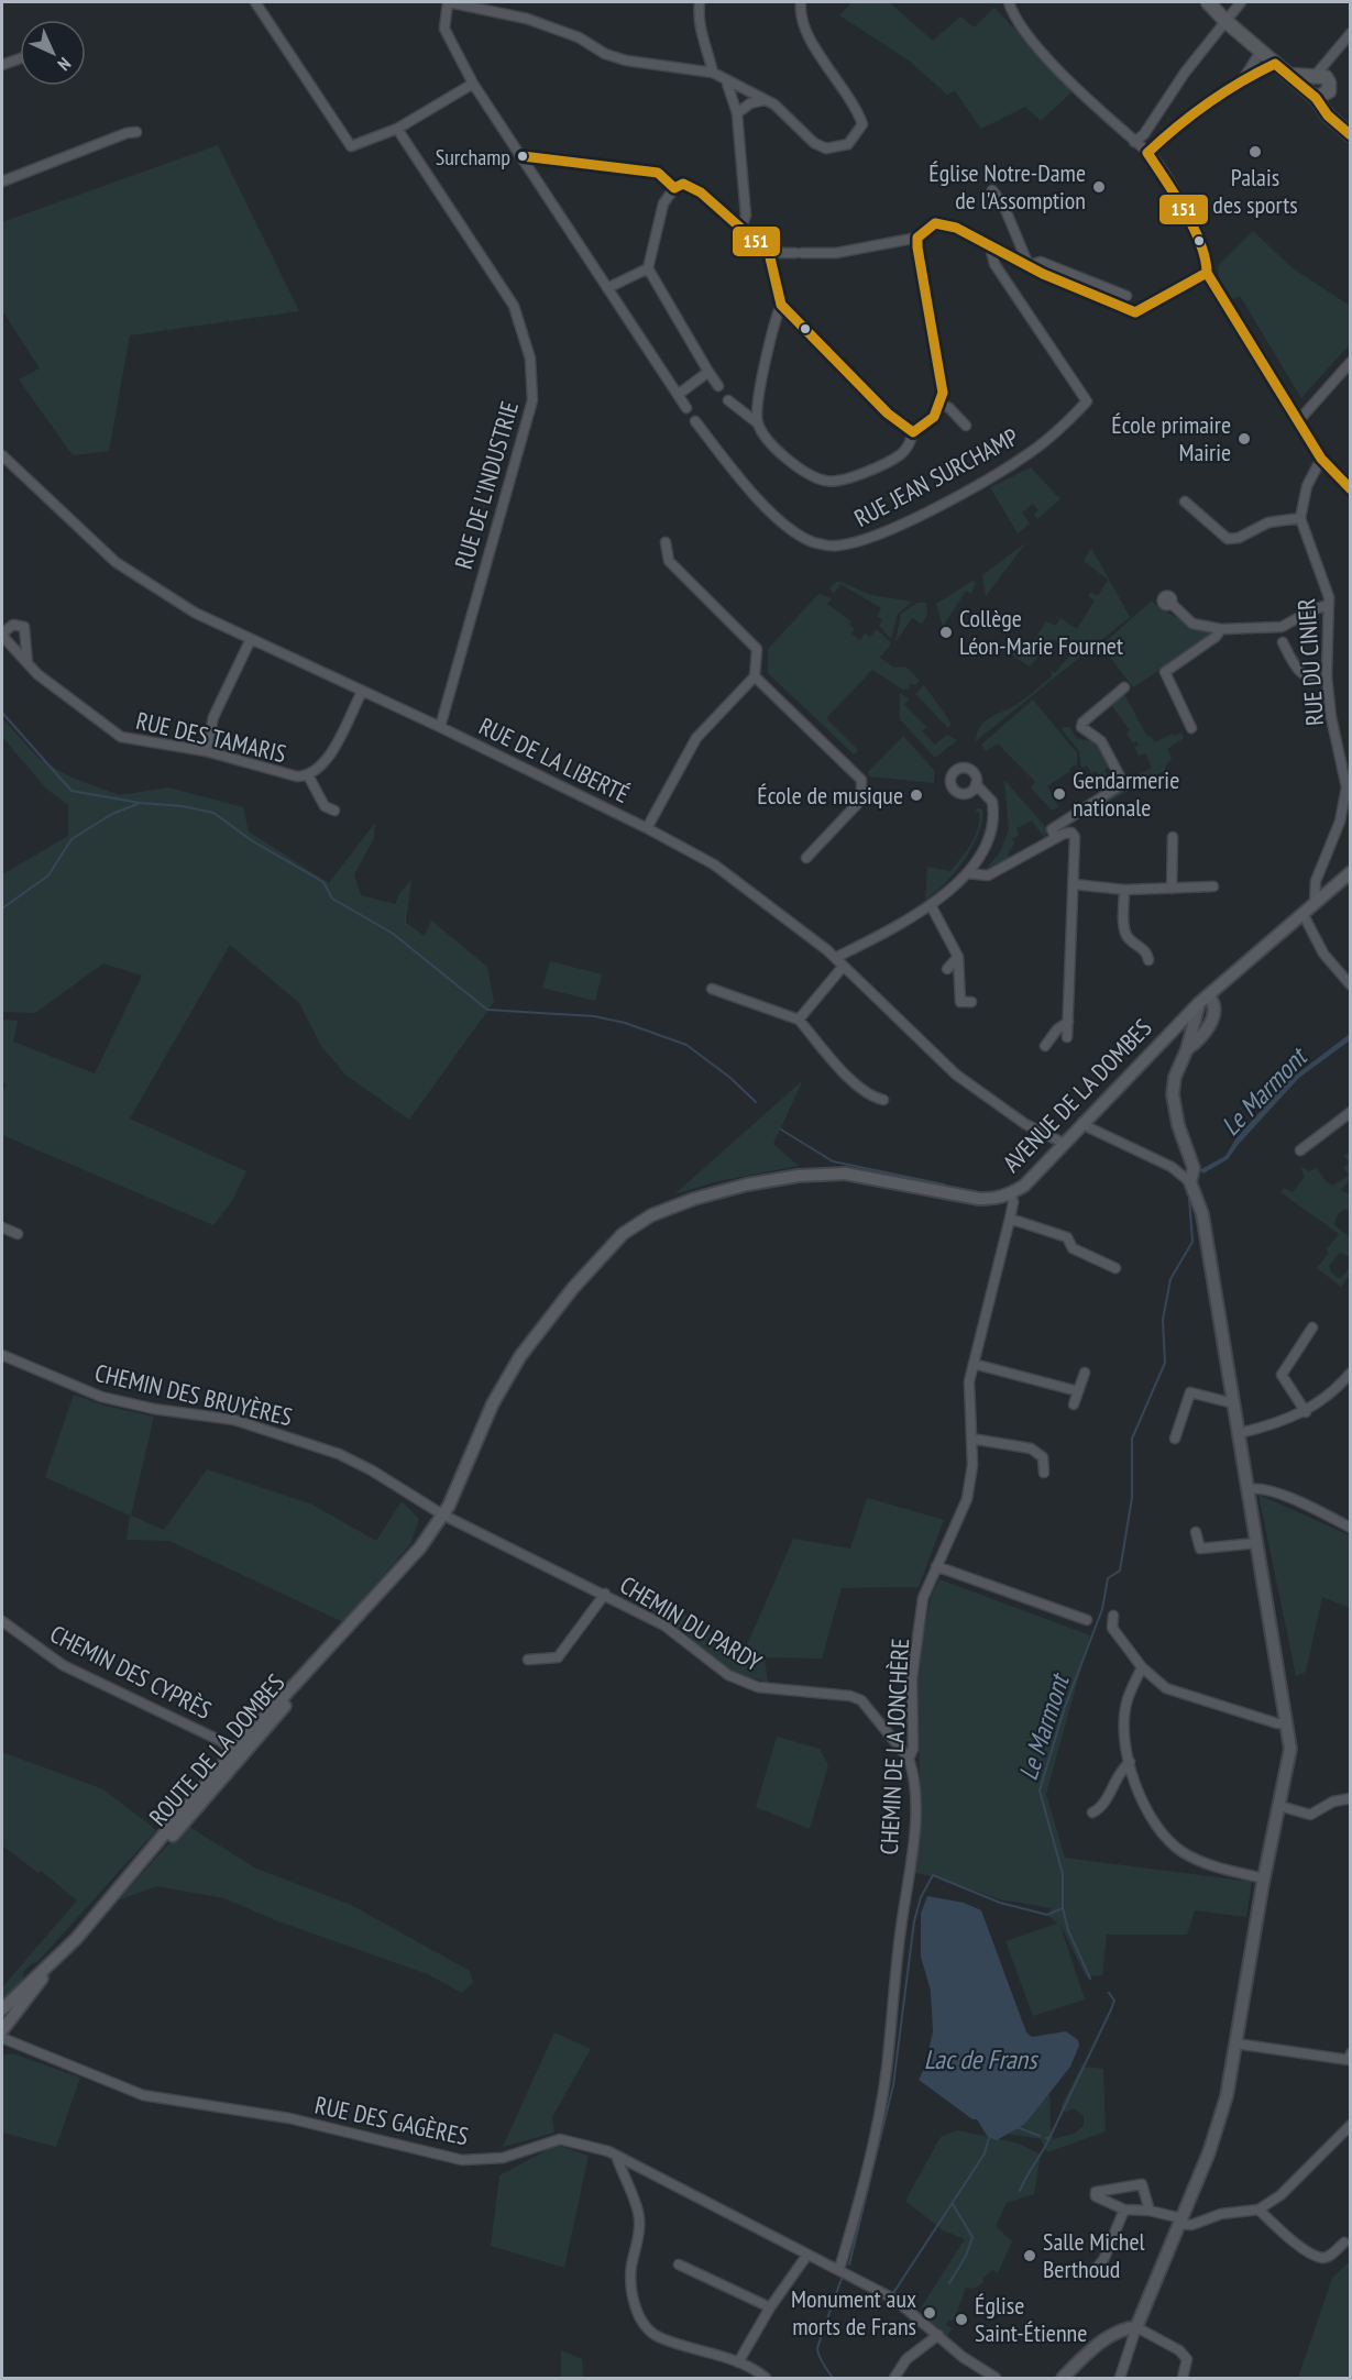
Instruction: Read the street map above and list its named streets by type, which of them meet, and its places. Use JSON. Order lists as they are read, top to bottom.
{
  "streets": {
    "main road": ["AVENUE DE LA DOMBES", "ROUTE DE LA DOMBES"],
    "street": [
      "RUE JEAN SURCHAMP",
      "RUE DE L'INDUSTRIE",
      "RUE DU CINIER",
      "RUE DES TAMARIS",
      "RUE DE LA LIBERTÉ",
      "CHEMIN DES BRUYÈRES",
      "CHEMIN DU PARDY",
      "CHEMIN DES CYPRÈS",
      "CHEMIN DE LA JONCHÈRE",
      "RUE DES GAGÈRES"
    ]
  },
  "crossings": [
    ["RUE DE L'INDUSTRIE", "RUE DE LA LIBERTÉ"],
    ["RUE DU CINIER", "AVENUE DE LA DOMBES"],
    ["RUE DES TAMARIS", "RUE DE LA LIBERTÉ"],
    ["RUE DE LA LIBERTÉ", "AVENUE DE LA DOMBES"],
    ["AVENUE DE LA DOMBES", "CHEMIN DE LA JONCHÈRE"],
    ["AVENUE DE LA DOMBES", "ROUTE DE LA DOMBES"],
    ["CHEMIN DES BRUYÈRES", "CHEMIN DU PARDY"],
    ["CHEMIN DES BRUYÈRES", "ROUTE DE LA DOMBES"],
    ["CHEMIN DU PARDY", "CHEMIN DE LA JONCHÈRE"],
    ["CHEMIN DU PARDY", "ROUTE DE LA DOMBES"],
    ["CHEMIN DES CYPRÈS", "ROUTE DE LA DOMBES"],
    ["CHEMIN DE LA JONCHÈRE", "RUE DES GAGÈRES"]
  ],
  "water": ["Le Marmont", "Lac de Frans"],
  "places": [
    "Palais des sports",
    "Surchamp",
    "Église Notre-Dame de l'Assomption",
    "École primaire Mairie",
    "Collège Léon-Marie Fournet",
    "Gendarmerie nationale",
    "École de musique",
    "Salle Michel Berthoud",
    "Monument aux morts de Frans",
    "Église Saint-Étienne"
  ],
  "lines": ["transit line 151"],
  "north": "bottom right"
}
